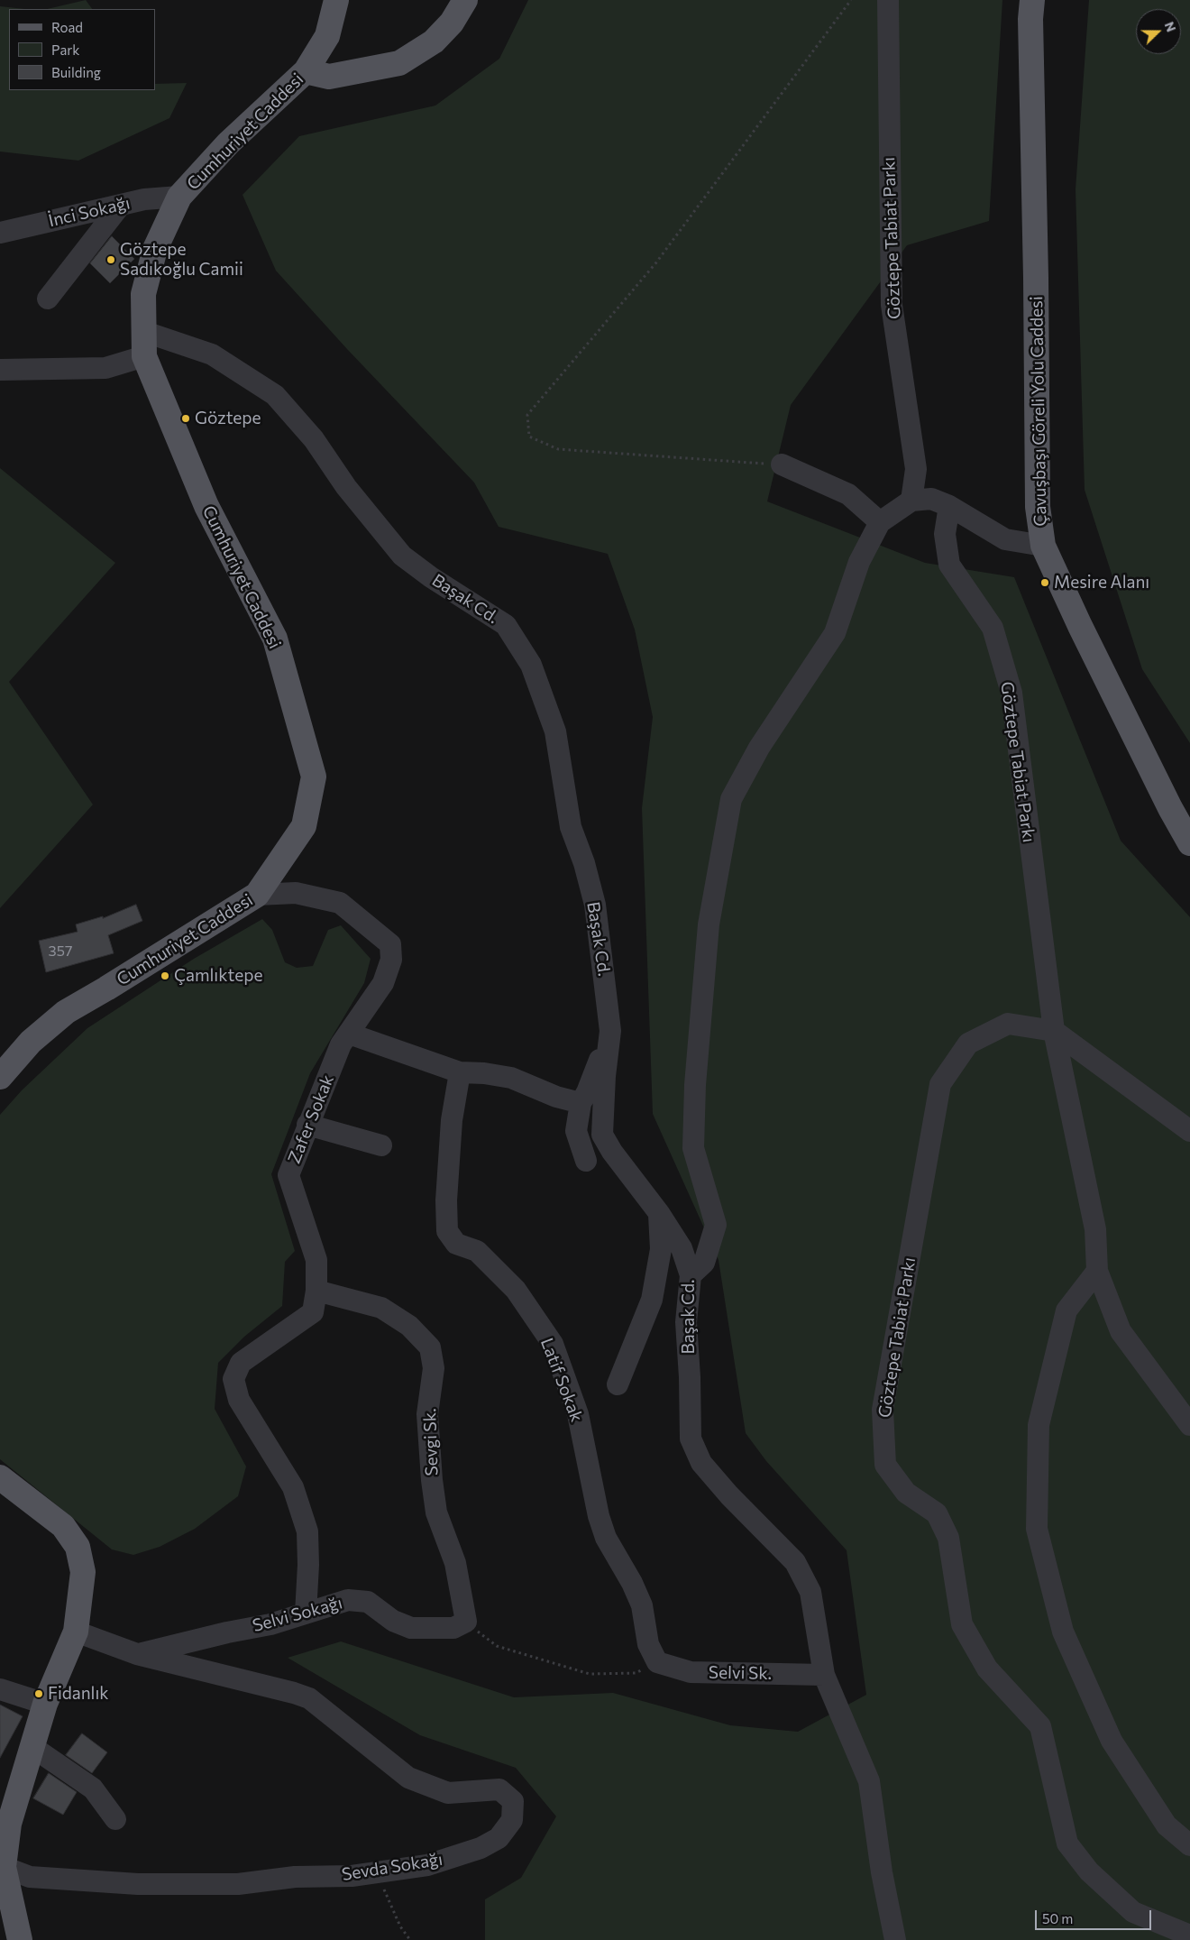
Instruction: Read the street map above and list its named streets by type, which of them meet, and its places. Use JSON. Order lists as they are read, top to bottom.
{
  "streets": {
    "main road": ["Cumhuriyet Caddesi", "Çavuşbaşı Göreli Yolu Caddesi"],
    "street": [
      "İnci Sokağı",
      "Göztepe Tabiat Parkı",
      "Başak Cd.",
      "Zafer Sokak",
      "Latif Sokak",
      "Sevgi Sk.",
      "Selvi Sokağı",
      "Selvi Sk.",
      "Sevda Sokağı"
    ]
  },
  "crossings": [
    ["Cumhuriyet Caddesi", "İnci Sokağı"],
    ["Cumhuriyet Caddesi", "Başak Cd."],
    ["Cumhuriyet Caddesi", "Zafer Sokak"],
    ["Başak Cd.", "Selvi Sk."],
    ["Zafer Sokak", "Sevgi Sk."],
    ["Zafer Sokak", "Selvi Sokağı"],
    ["Latif Sokak", "Selvi Sk."],
    ["Sevgi Sk.", "Selvi Sokağı"],
    ["Selvi Sokağı", "Sevda Sokağı"]
  ],
  "places": [
    "Göztepe Sadıkoğlu Camii",
    "Göztepe",
    "Mesire Alanı",
    "Çamlıktepe",
    "Fidanlık"
  ],
  "house_numbers": ["357"],
  "legend": ["Road", "Park", "Building"],
  "scale_bar": "50 m",
  "north": "right"
}
